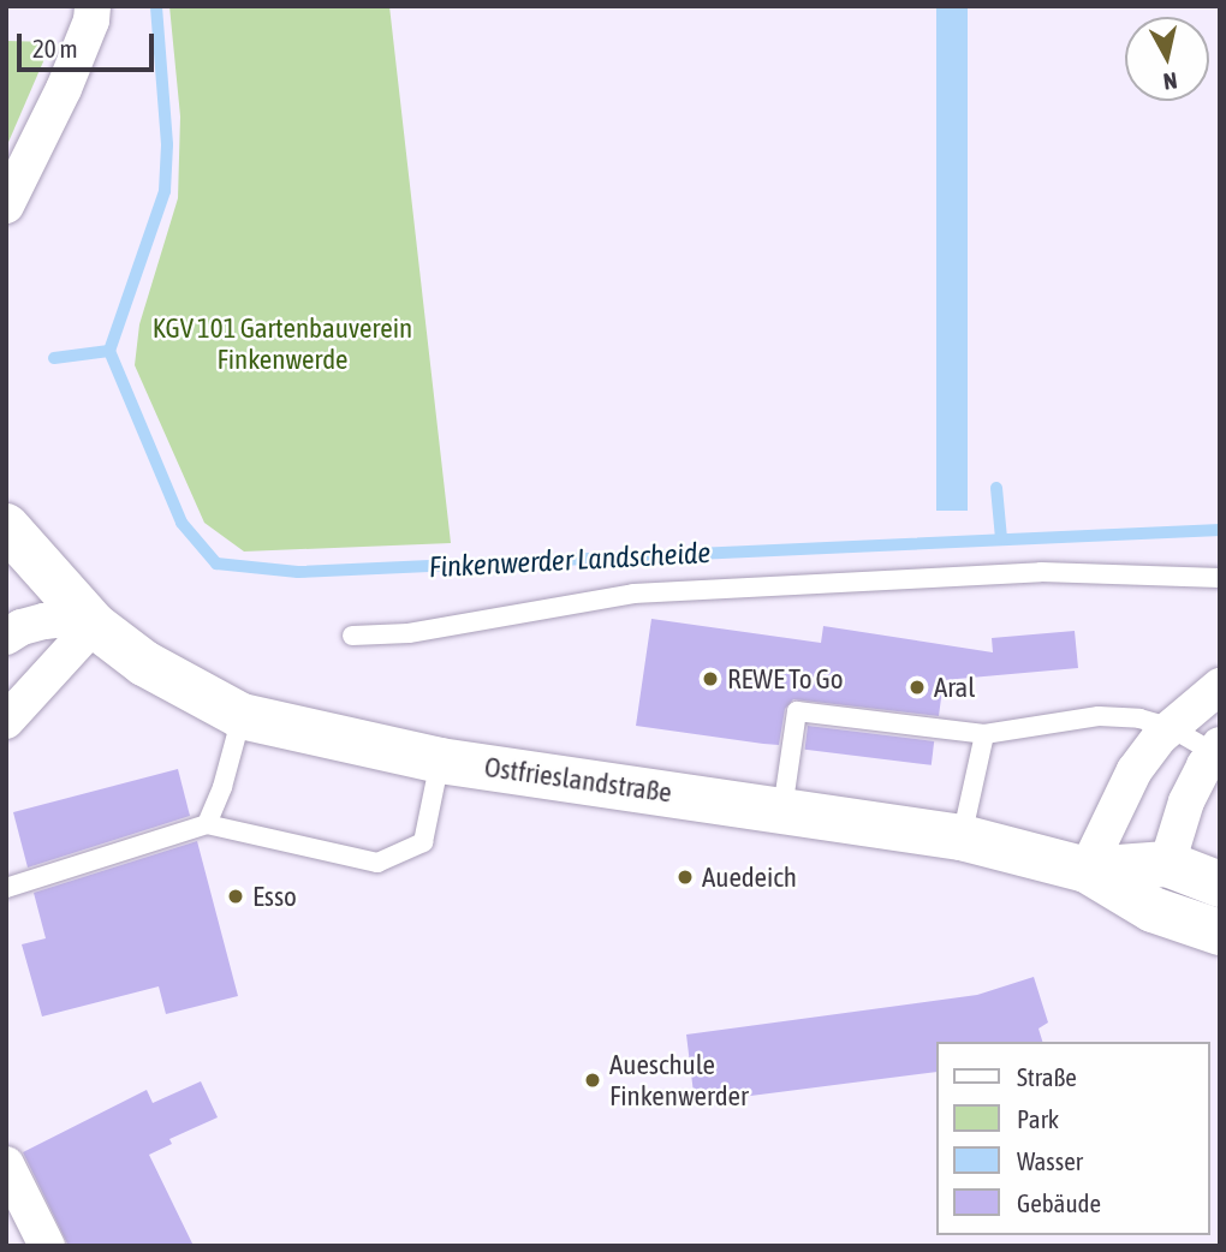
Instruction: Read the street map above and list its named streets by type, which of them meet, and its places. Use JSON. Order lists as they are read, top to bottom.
{
  "streets": {
    "street": ["Ostfrieslandstraße"]
  },
  "water": ["Finkenwerder Landscheide"],
  "parks": ["KGV 101 Gartenbauverein Finkenwerde"],
  "places": [
    "REWE To Go",
    "Aral",
    "Auedeich",
    "Esso",
    "Aueschule Finkenwerder"
  ],
  "legend": [
    "Straße",
    "Park",
    "Wasser",
    "Gebäude"
  ],
  "scale_bar": "20 m",
  "north": "bottom"
}
